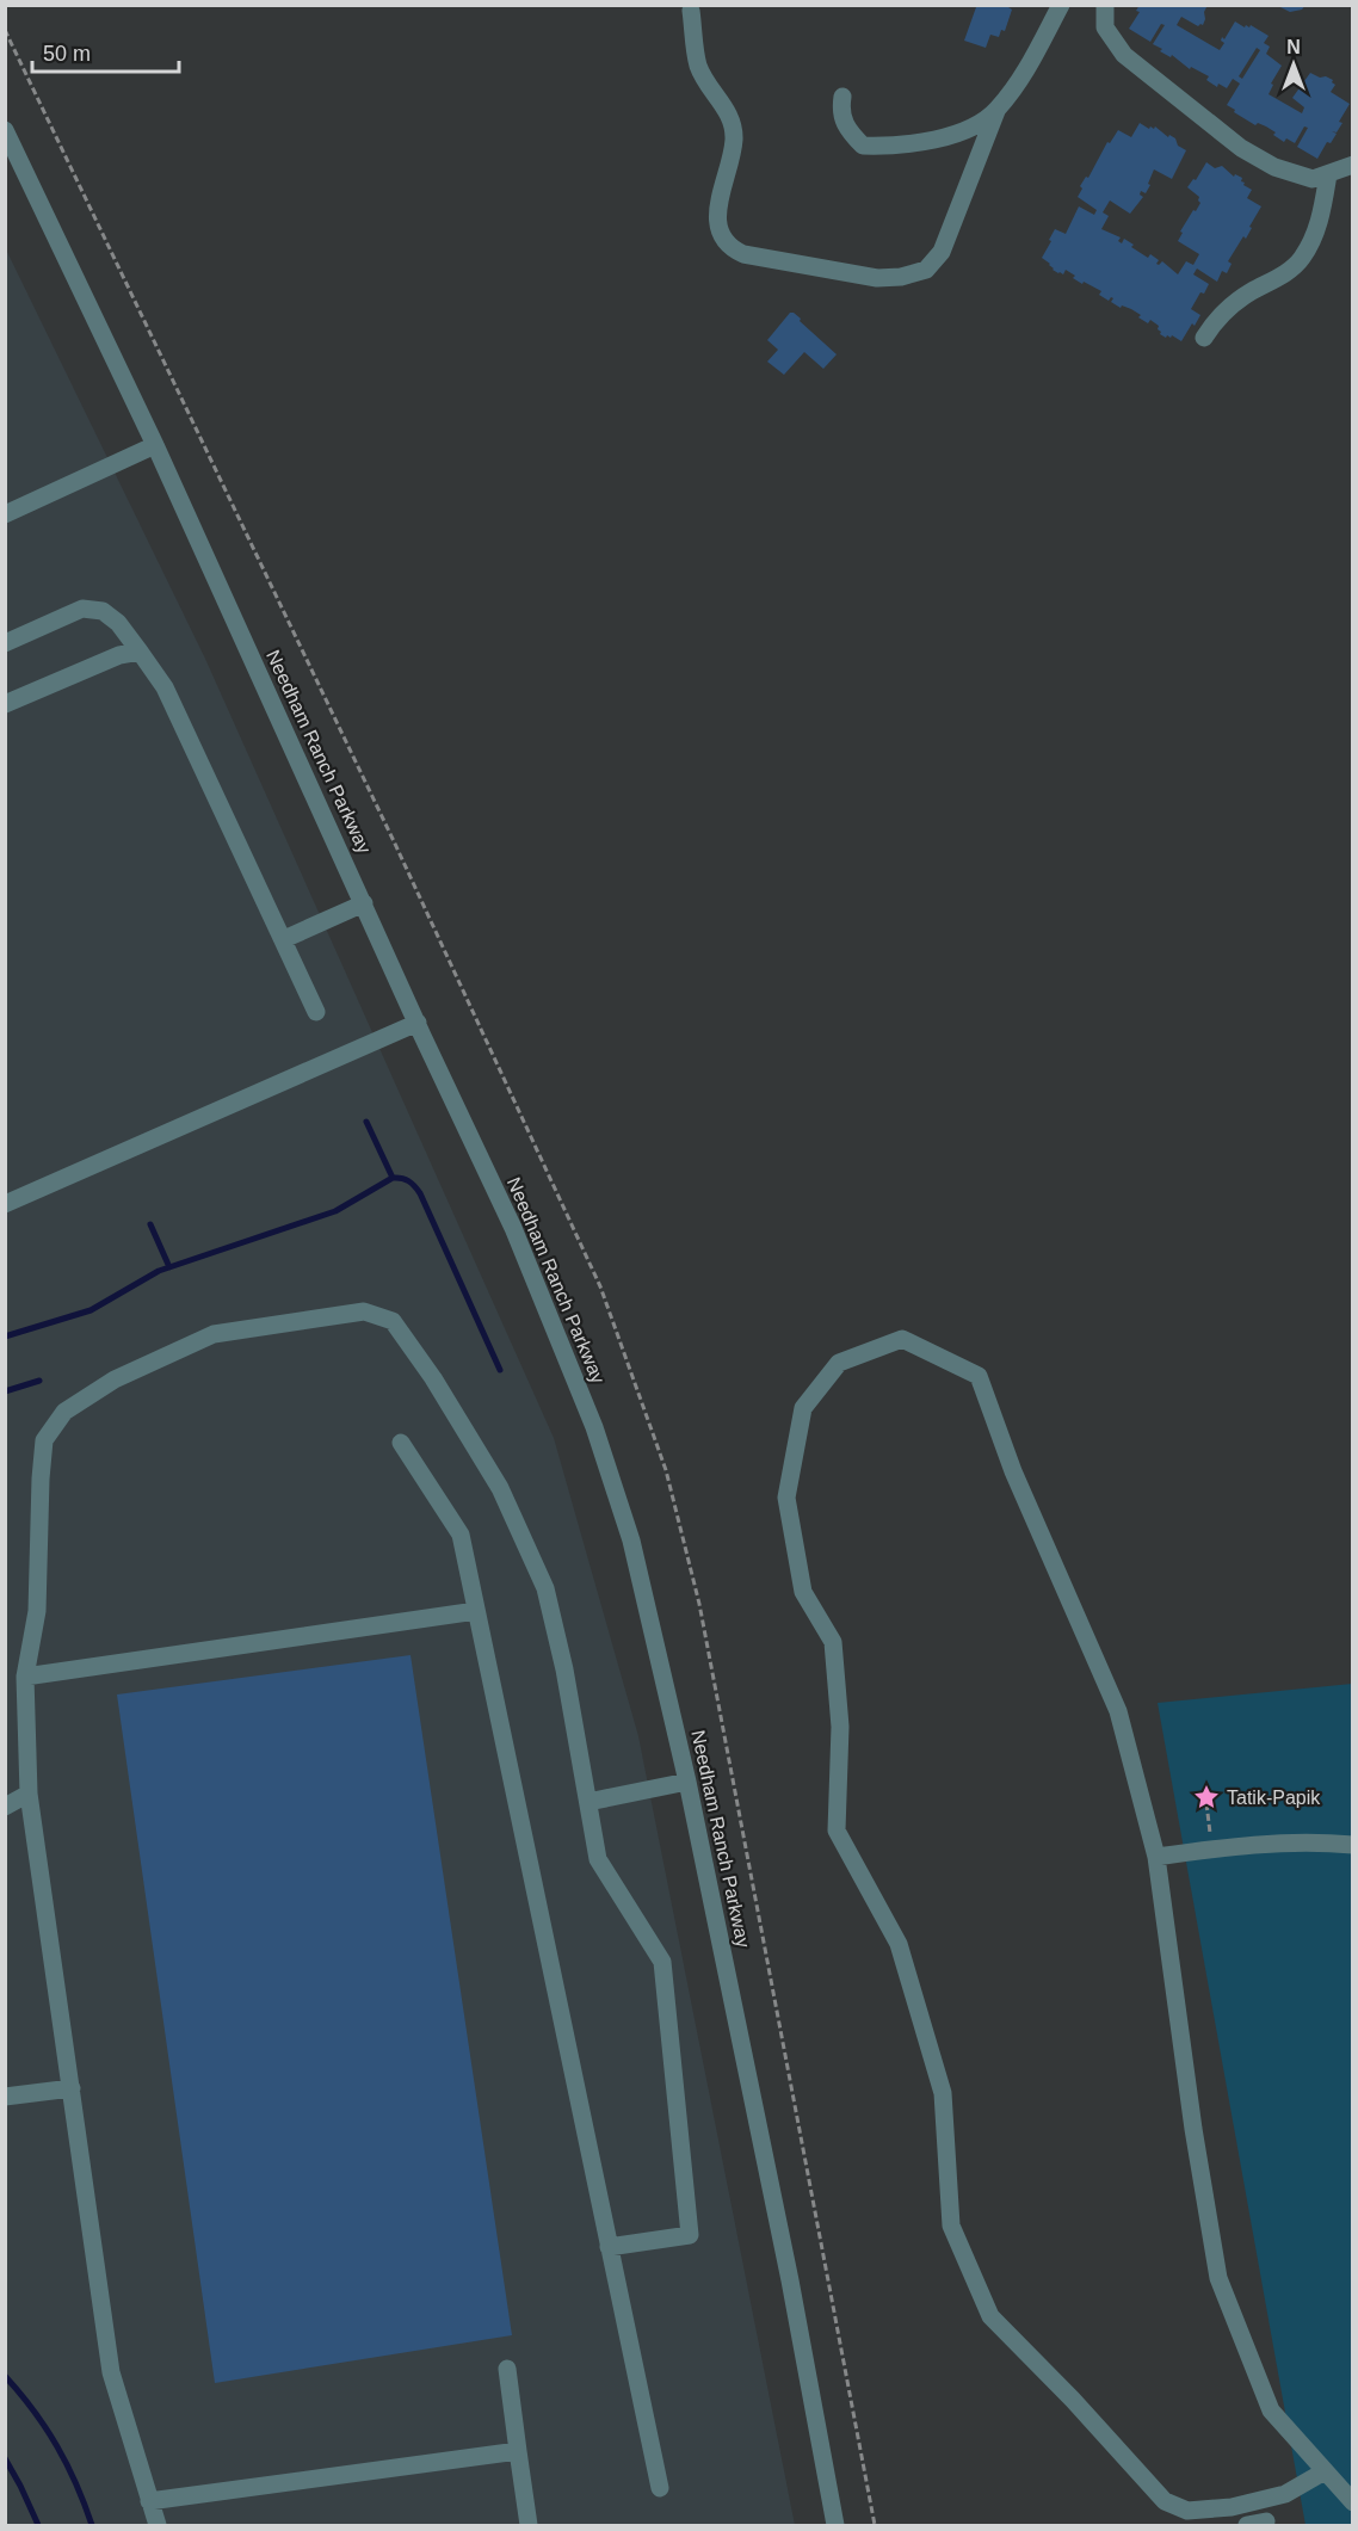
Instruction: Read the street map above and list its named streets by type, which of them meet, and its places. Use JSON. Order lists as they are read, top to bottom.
{
  "streets": {
    "street": ["Needham Ranch Parkway"]
  },
  "places": {
    "place": ["Tatik-Papik"]
  },
  "scale_bar": "50 m",
  "north": "top"
}
